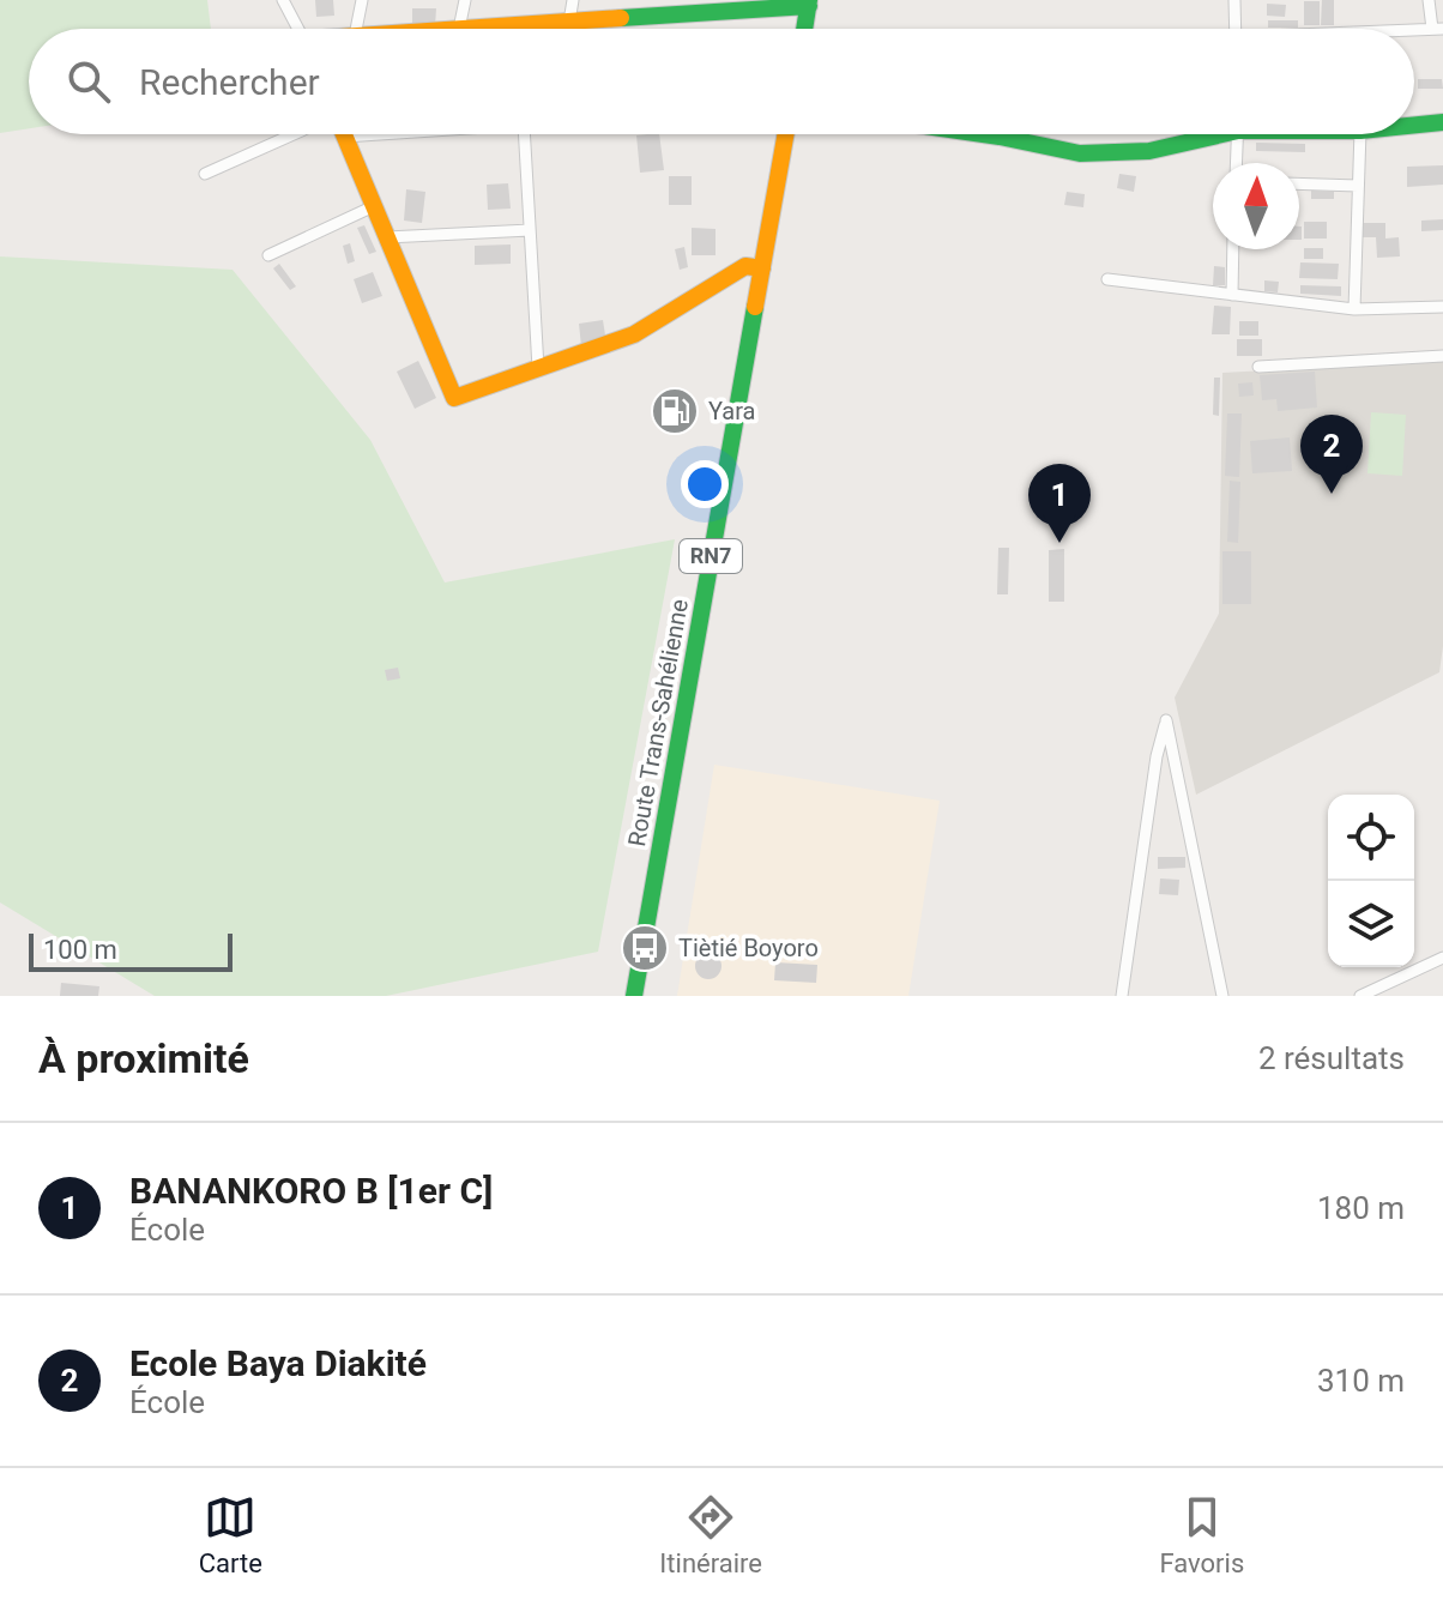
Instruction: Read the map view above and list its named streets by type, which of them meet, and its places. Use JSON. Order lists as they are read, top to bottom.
{
  "streets": {
    "main road": ["RN7", "Route Trans-Sahélienne"]
  },
  "places": {
    "fuel station": ["Yara"],
    "bus stop": ["Tiètié Boyoro"]
  },
  "scale_bar": "100 m",
  "north": "top",
  "page": {
    "search": "Rechercher",
    "pins": ["2", "1"],
    "scale": "100 m",
    "heading": ["À proximité", "2 résultats"],
    "list": [
      {
        "mark": "1",
        "name": "BANANKORO B [1er C]",
        "note": "École",
        "value": "180 m"
      },
      {
        "mark": "2",
        "name": "Ecole Baya Diakité",
        "note": "École",
        "value": "310 m"
      }
    ],
    "nav": ["Carte", "Itinéraire", "Favoris"]
  }
}
